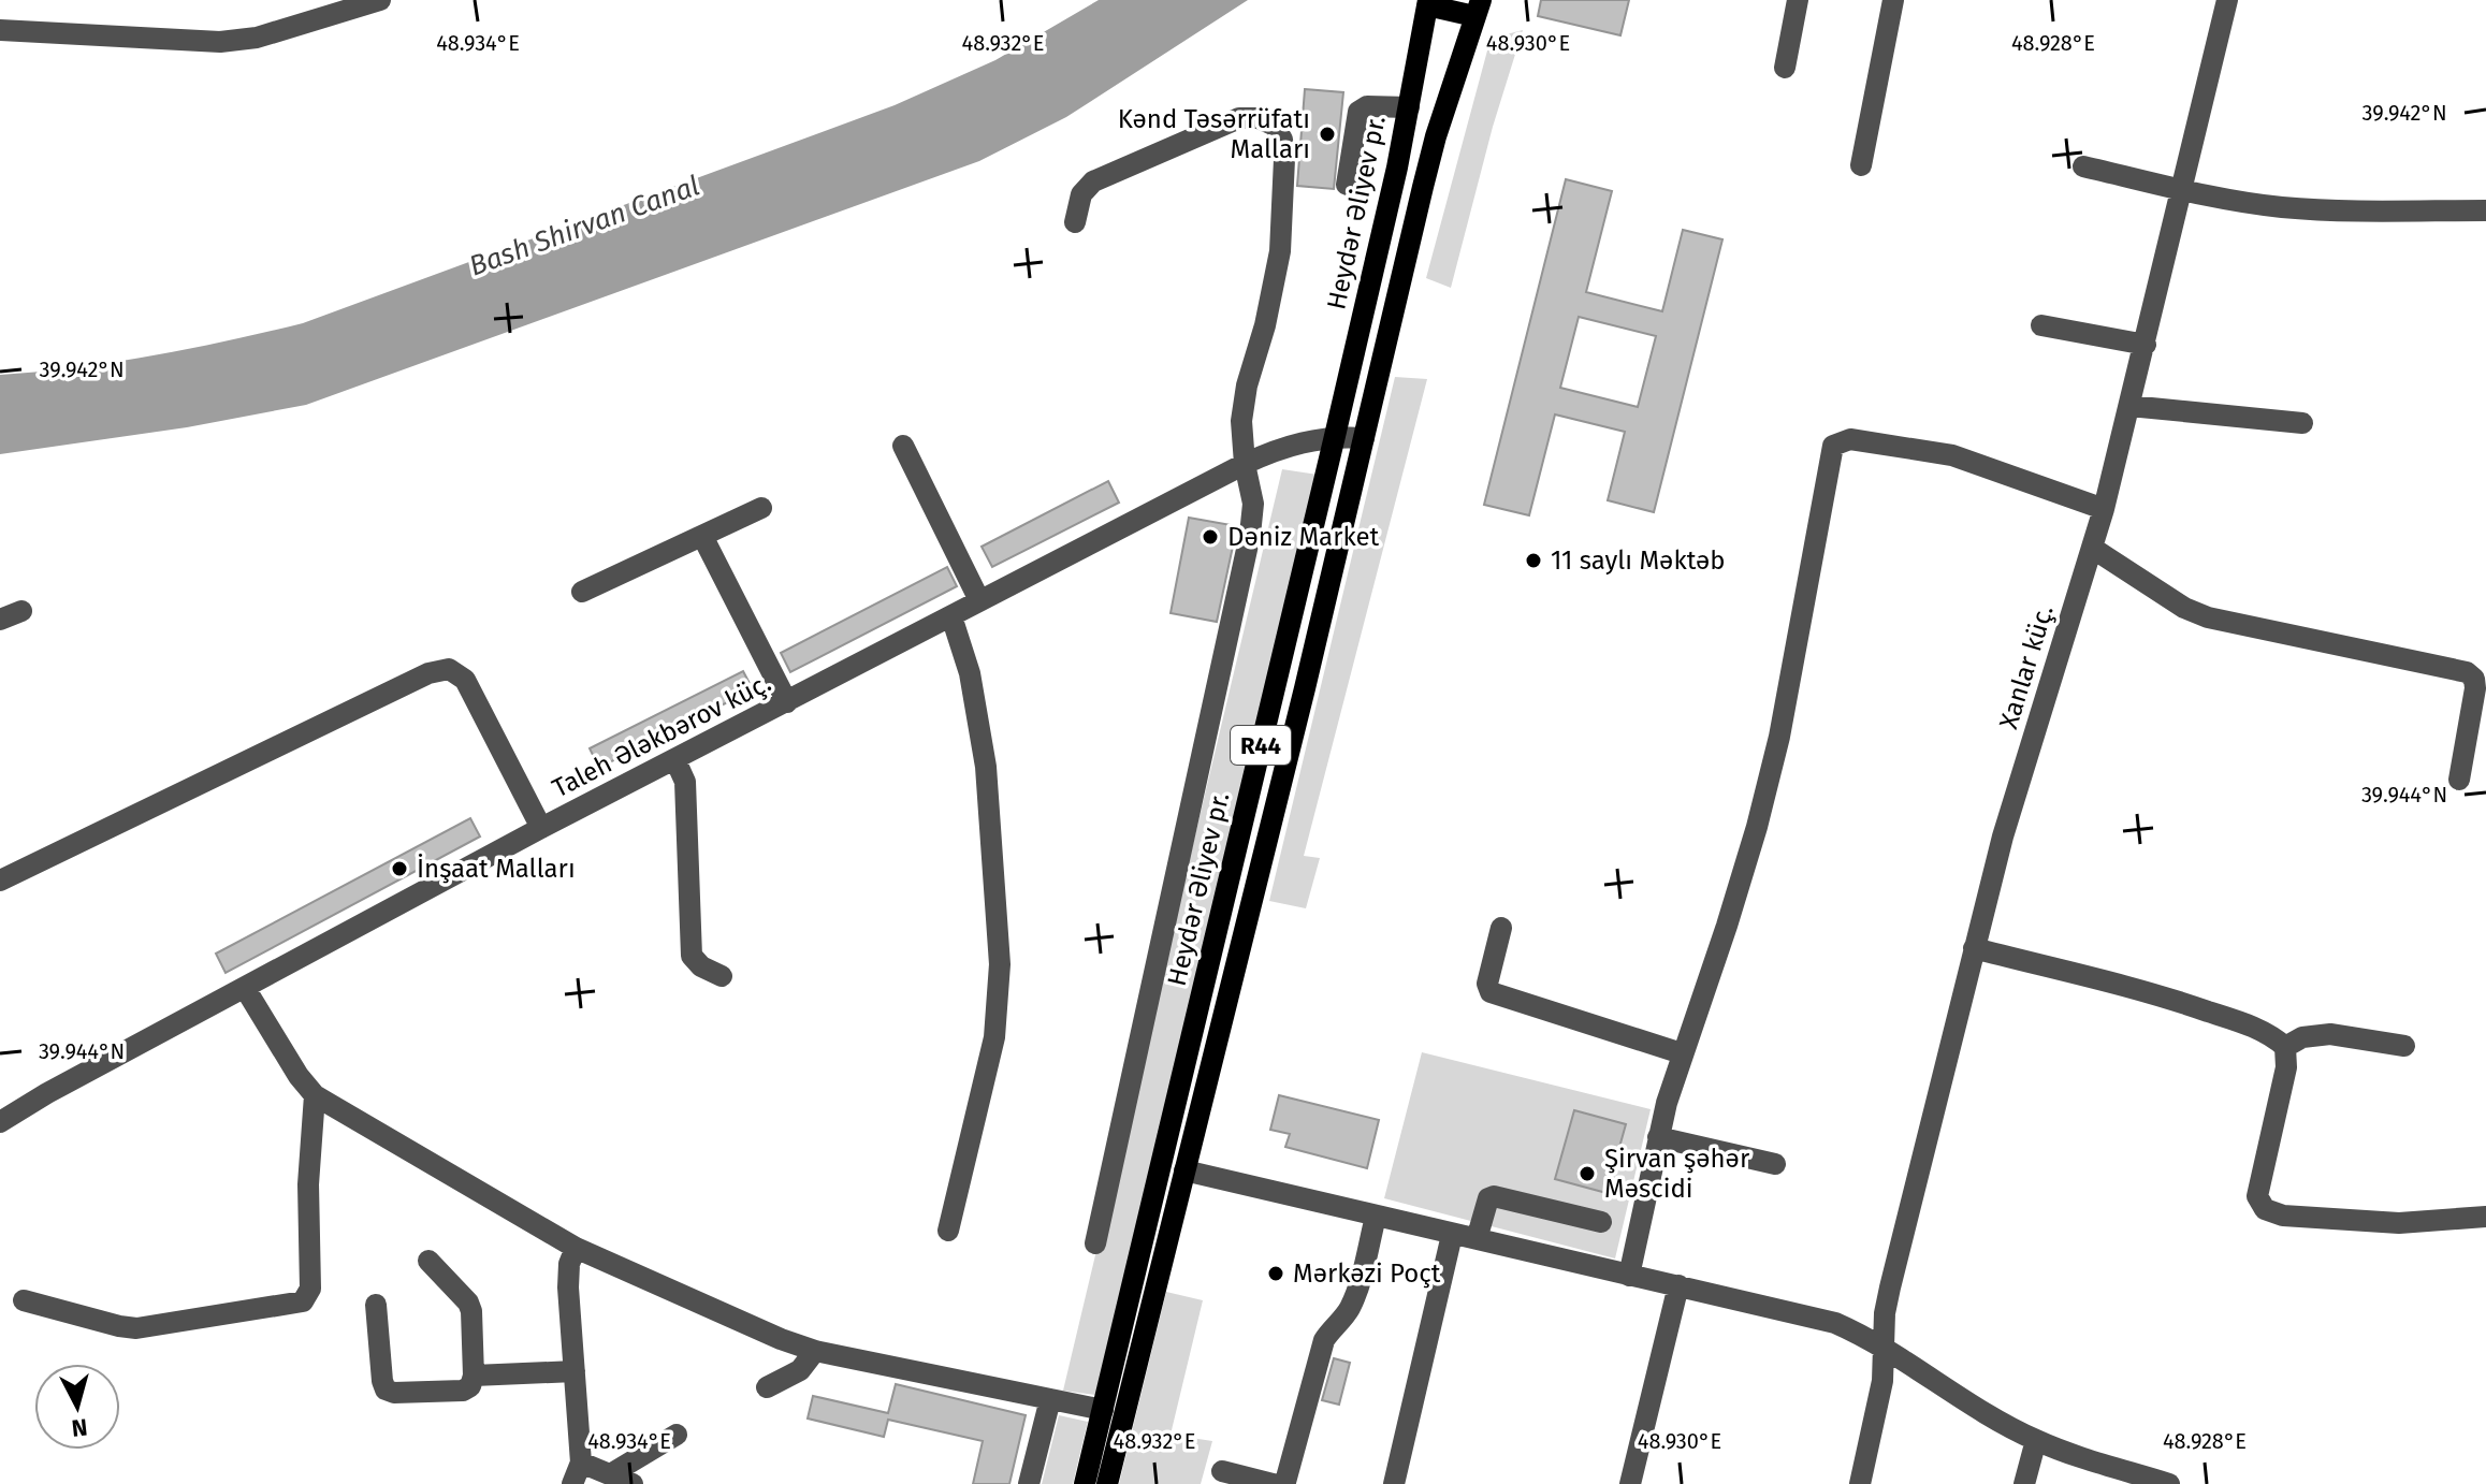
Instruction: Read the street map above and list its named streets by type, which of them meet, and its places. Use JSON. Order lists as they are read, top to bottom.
{
  "streets": {
    "main road": ["Heydər Əliyev pr.", "R44"],
    "street": ["Xanlar küç.", "Taleh Ələkbərov küç."]
  },
  "crossings": [
    ["Heydər Əliyev pr.", "Taleh Ələkbərov küç."]
  ],
  "water": ["Bash Shirvan Canal"],
  "places": [
    "Kənd Təsərrüfatı Malları",
    "Dəniz Market",
    "11 saylı Məktəb",
    "İnşaat Malları",
    "Şirvan şəhər Məscidi",
    "Mərkəzi Poçt"
  ],
  "north": "bottom",
  "coordinates": [
    "48.934°E",
    "48.932°E",
    "48.930°E",
    "48.928°E",
    "39.942°N",
    "39.944°N"
  ]
}
